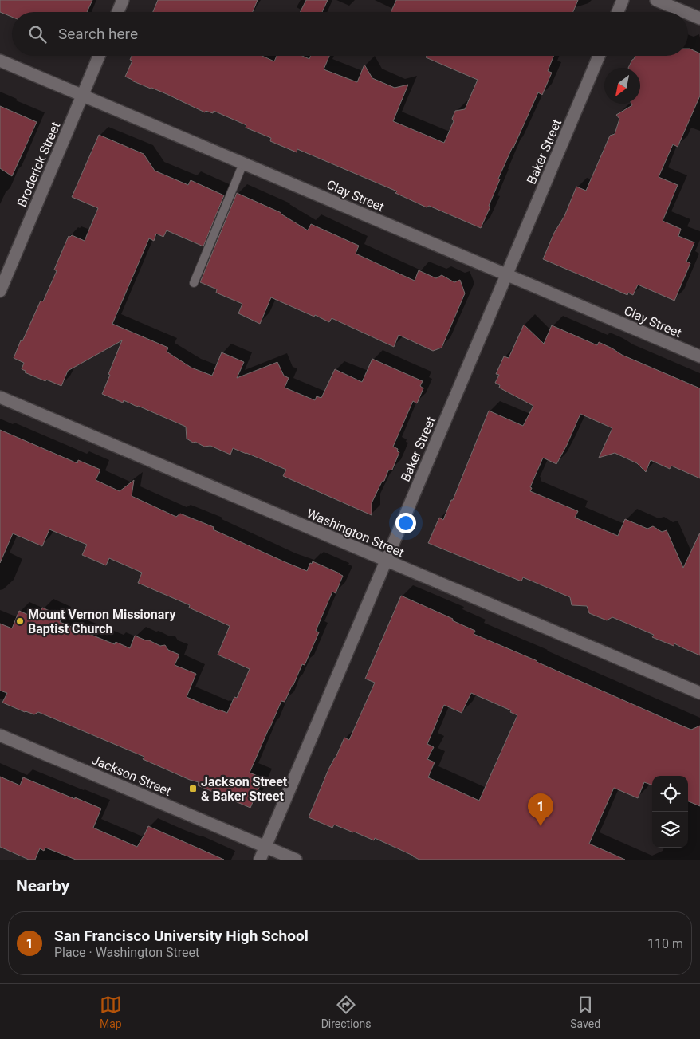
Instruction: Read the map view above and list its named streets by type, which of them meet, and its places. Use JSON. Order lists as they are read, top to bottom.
{
  "streets": {
    "street": [
      "Baker Street",
      "Broderick Street",
      "Clay Street",
      "Washington Street",
      "Jackson Street"
    ]
  },
  "crossings": [
    ["Baker Street", "Clay Street"],
    ["Baker Street", "Washington Street"],
    ["Baker Street", "Jackson Street"],
    ["Broderick Street", "Clay Street"]
  ],
  "places": {
    "other": ["Mount Vernon Missionary Baptist Church"],
    "transit": ["Jackson Street & Baker Street"]
  },
  "north": "bottom left",
  "page": {
    "search": "Search here",
    "pins": "1",
    "heading": "Nearby",
    "list": [
      {
        "mark": "1",
        "name": "San Francisco University High School",
        "note": "Place · Washington Street",
        "value": "110 m"
      }
    ],
    "nav": ["Map", "Directions", "Saved"]
  }
}
